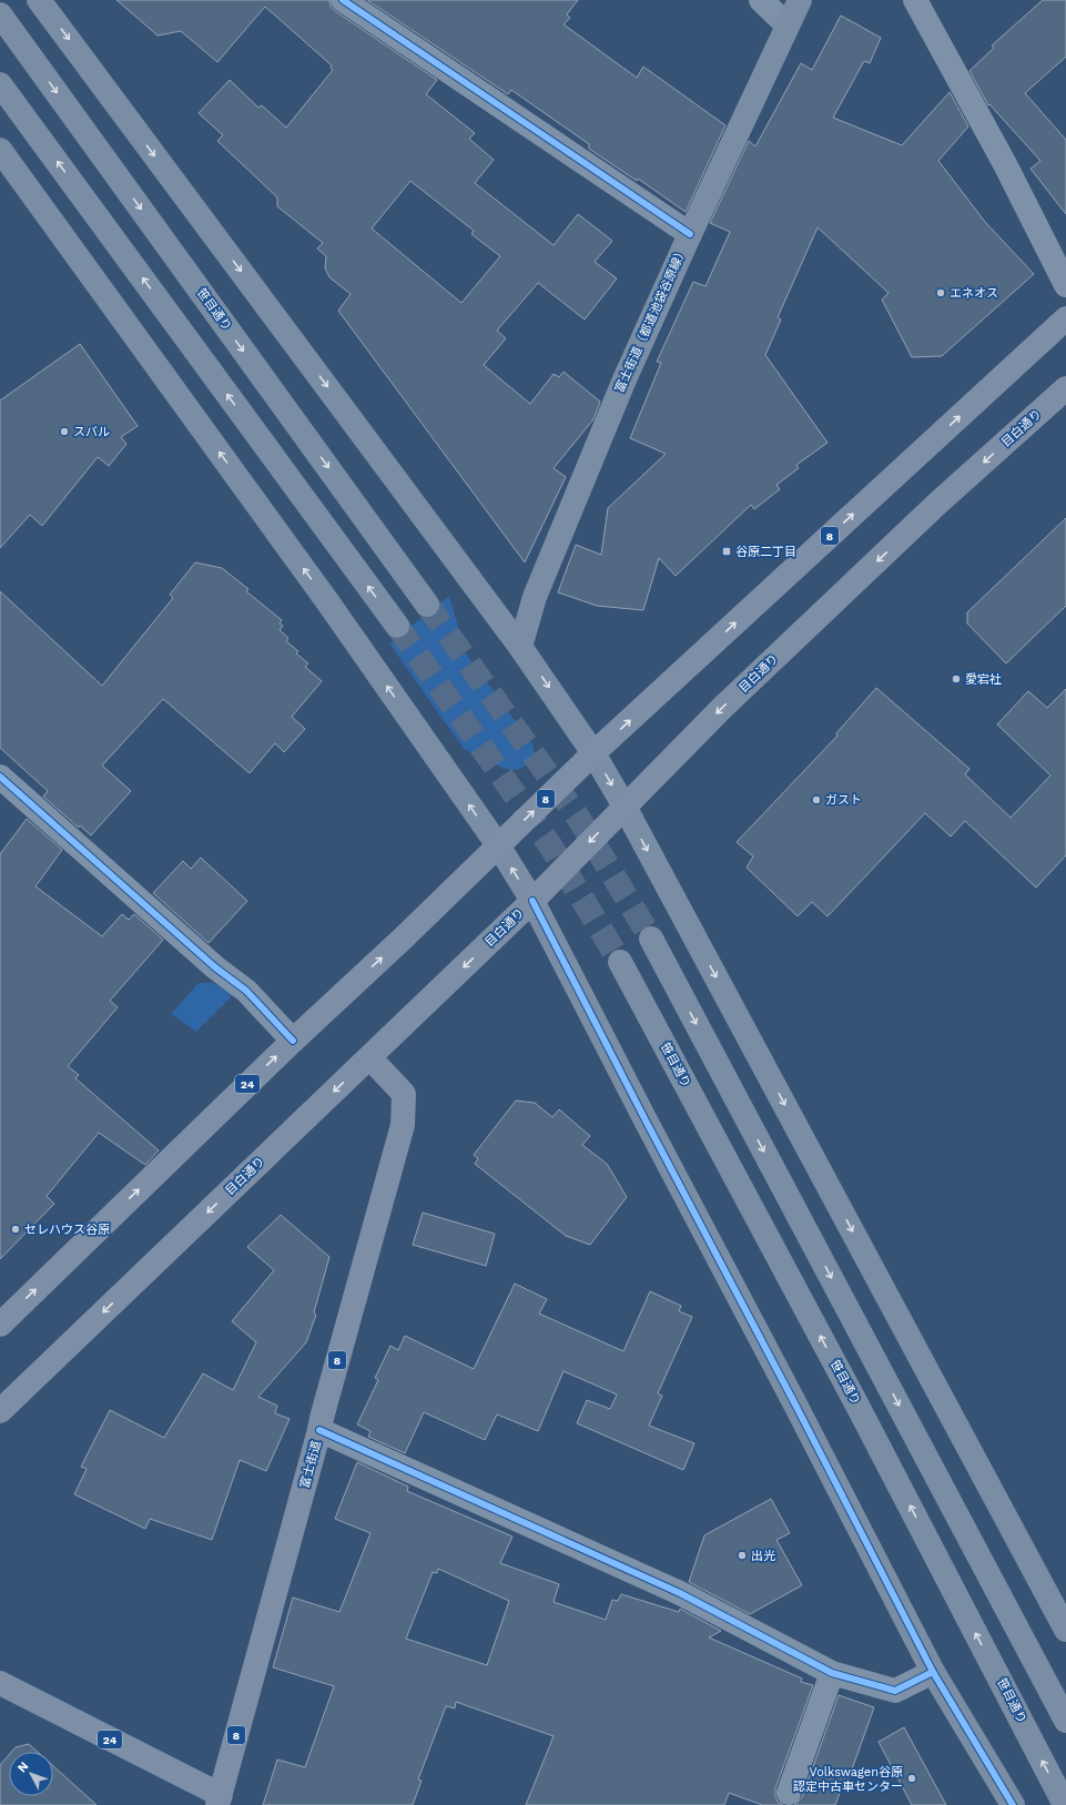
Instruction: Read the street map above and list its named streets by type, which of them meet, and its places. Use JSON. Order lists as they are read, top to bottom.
{
  "streets": {
    "main road": [
      "笹目通り",
      "富士街道（都道池袋谷原線）",
      "目白通り",
      "8",
      "24",
      "富士街道"
    ]
  },
  "crossings": [
    ["目白通り", "富士街道"],
    ["8", "24"],
    ["24", "富士街道"]
  ],
  "places": {
    "other": [
      "エネオス",
      "スバル",
      "愛宕社",
      "ガスト",
      "セレハウス谷原",
      "出光",
      "Volkswagen谷原 認定中古車センター"
    ],
    "transit": ["谷原二丁目"]
  },
  "north": "top left"
}
